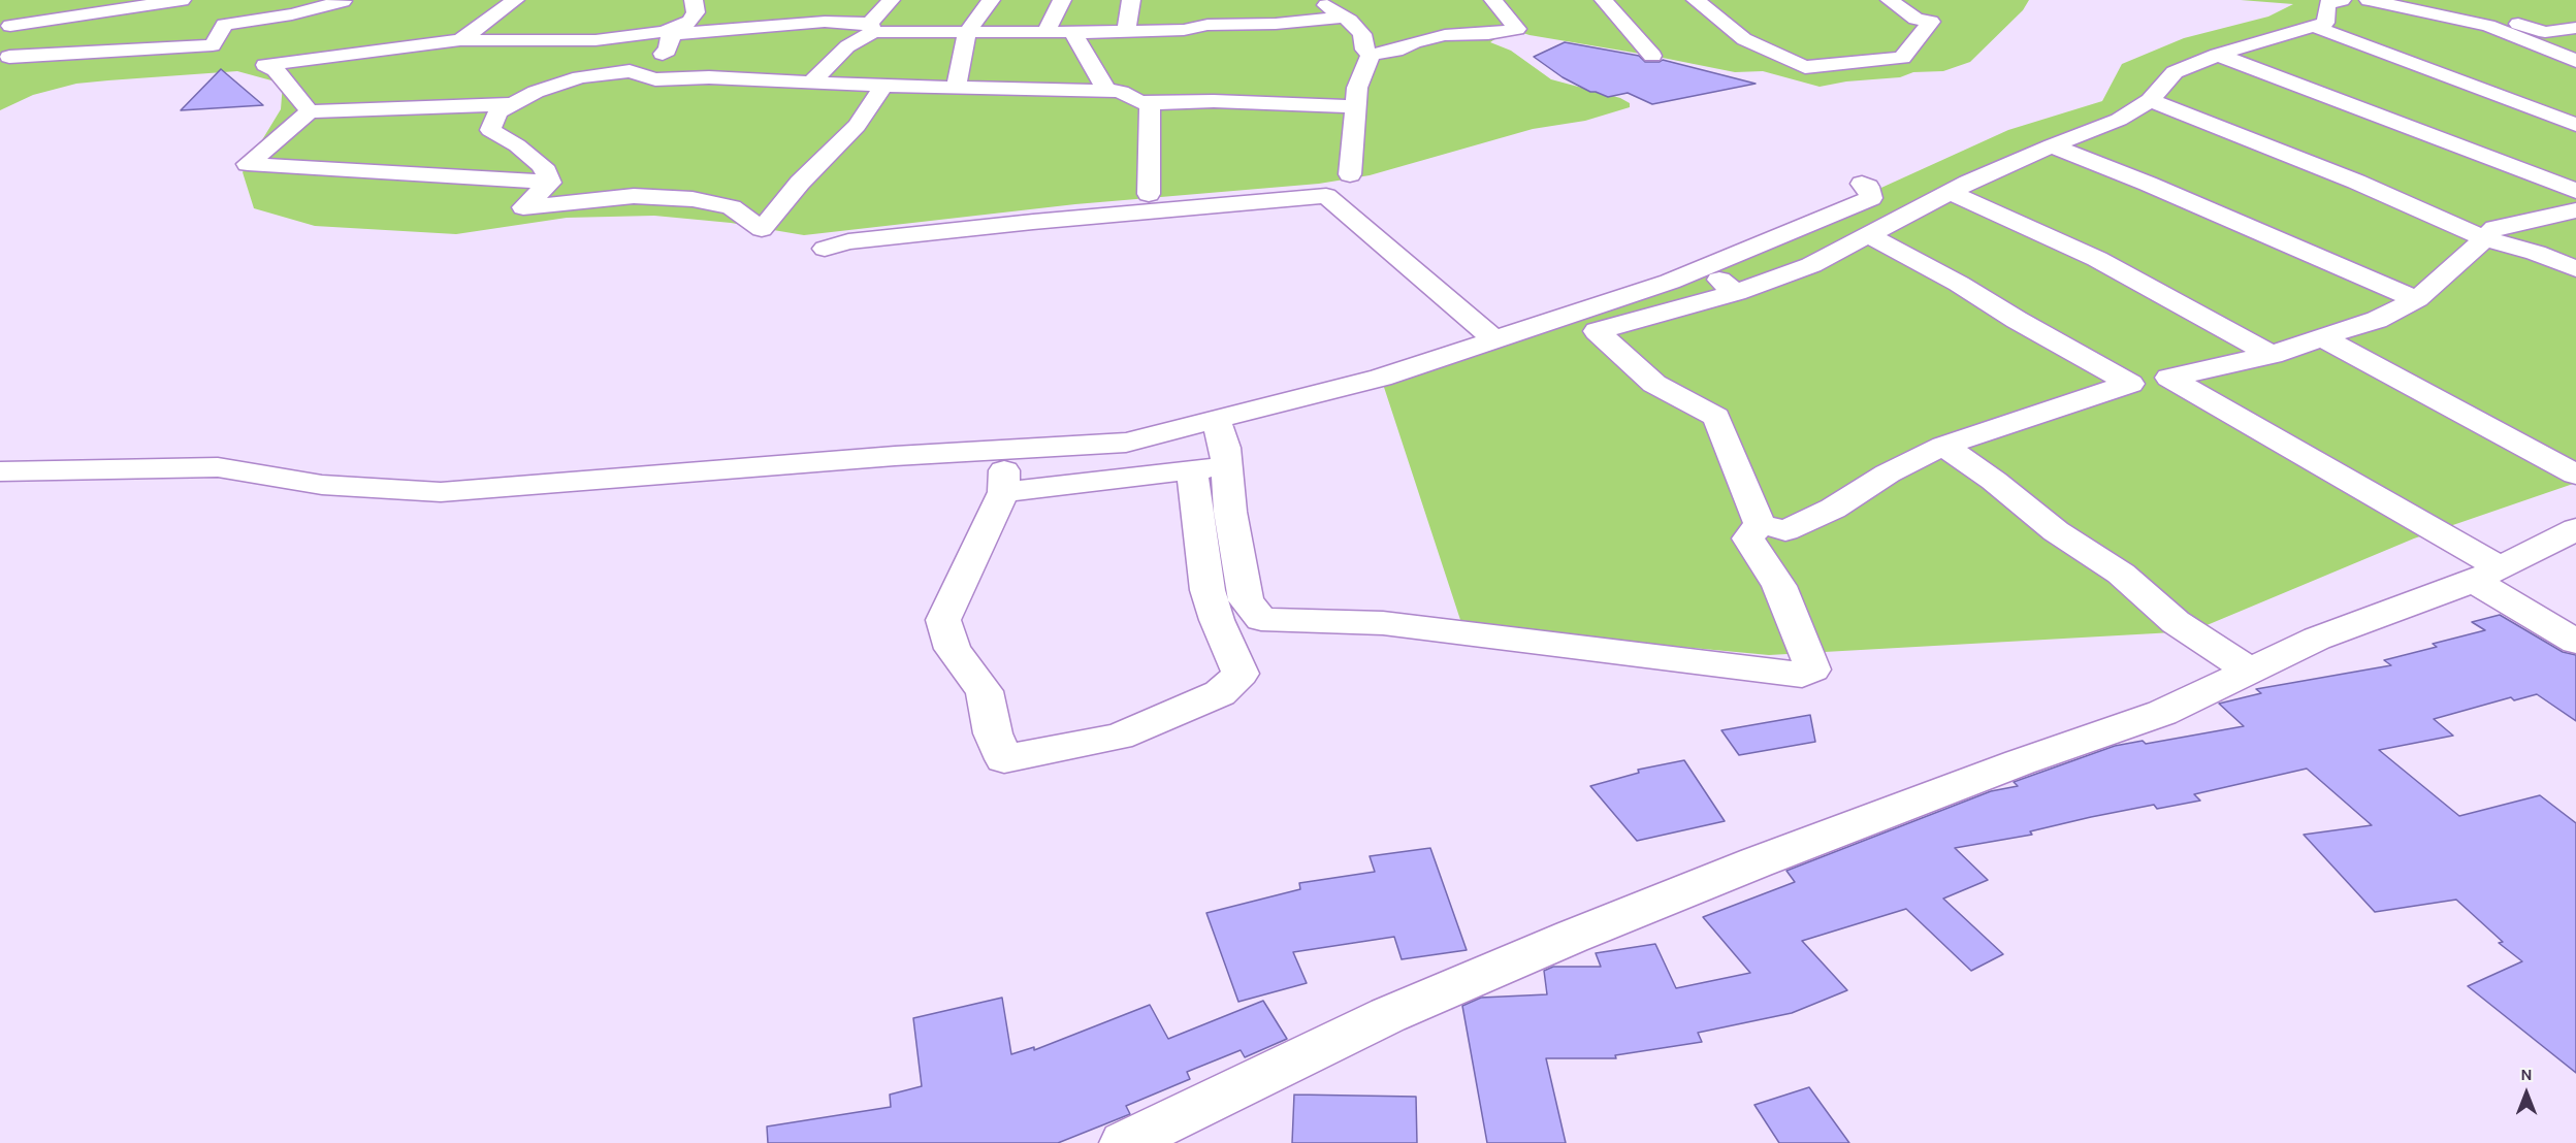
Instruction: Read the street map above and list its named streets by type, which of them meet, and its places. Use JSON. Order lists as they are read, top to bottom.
{
  "north": "top"
}
